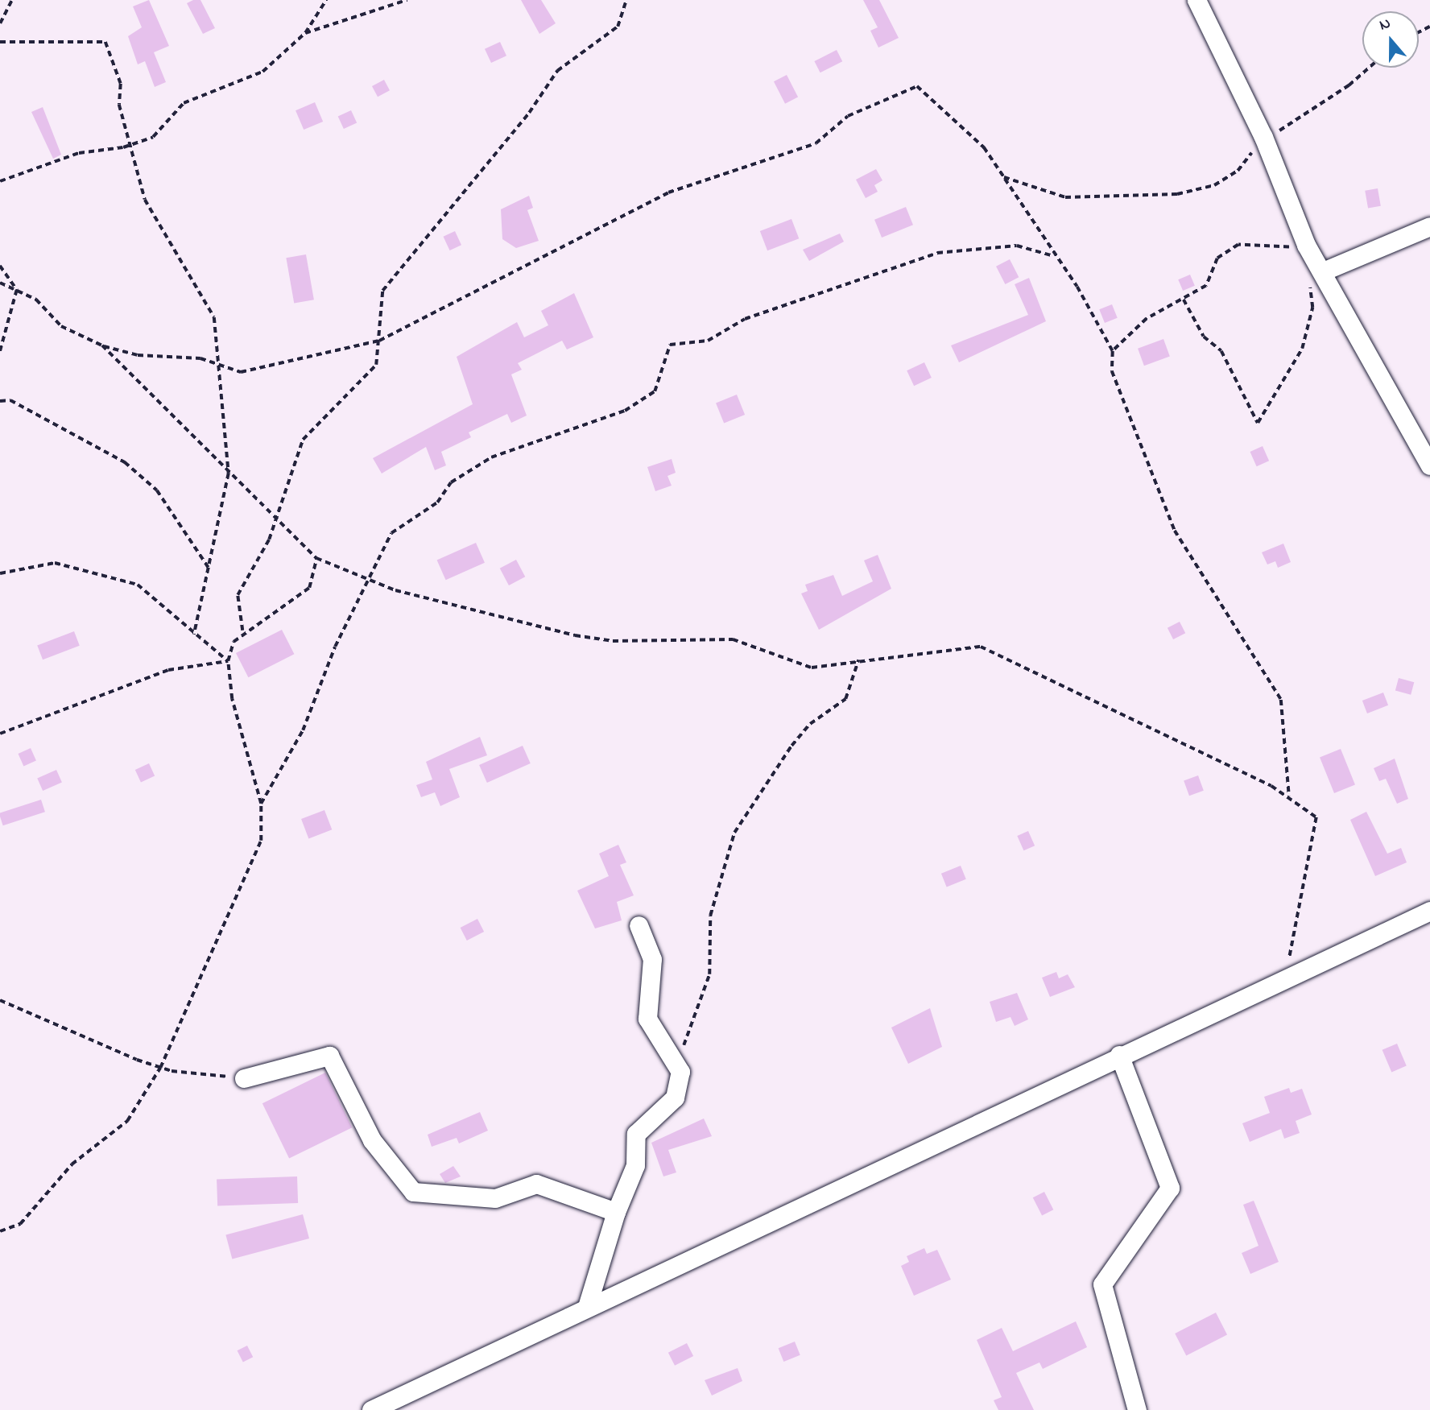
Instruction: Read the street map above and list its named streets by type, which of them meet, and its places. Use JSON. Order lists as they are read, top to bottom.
{
  "north": "top"
}
